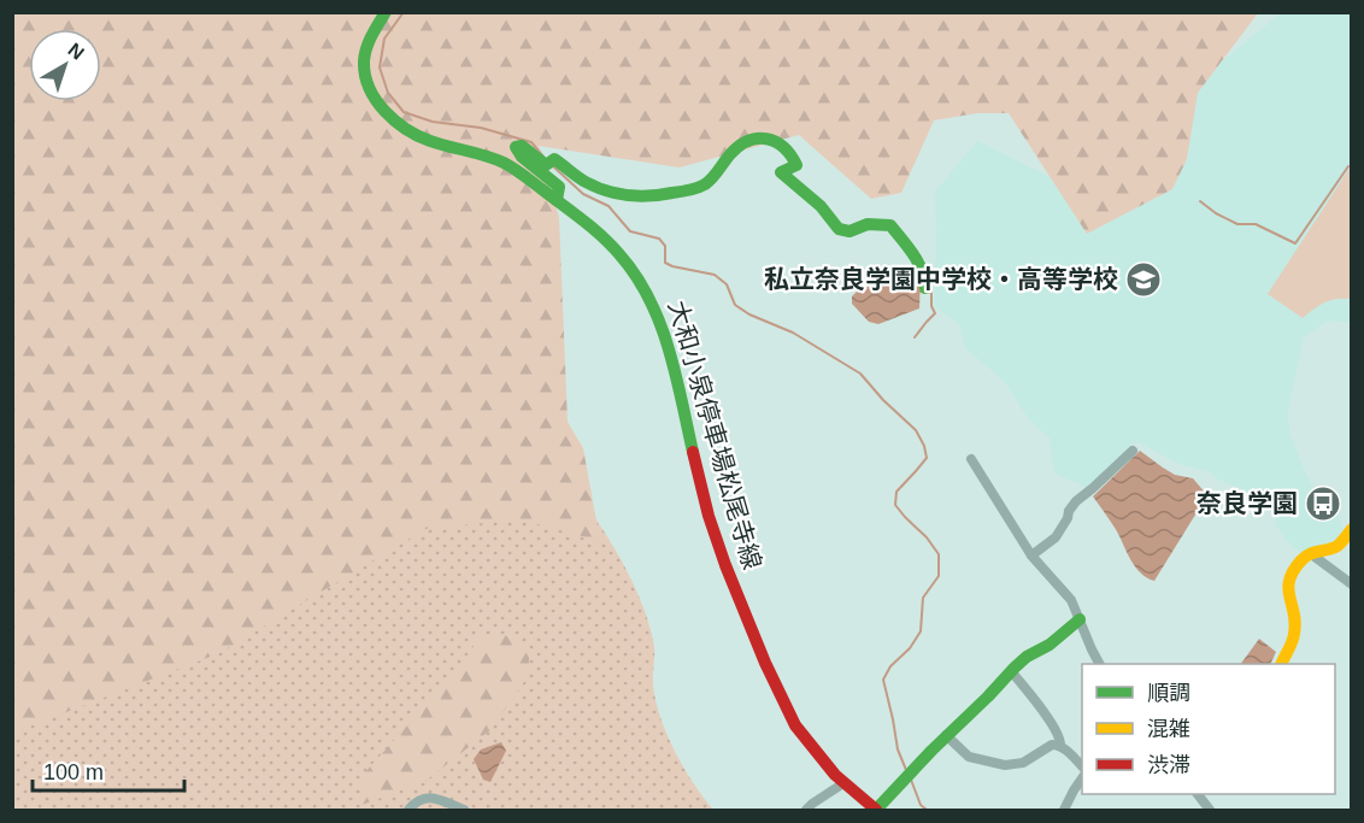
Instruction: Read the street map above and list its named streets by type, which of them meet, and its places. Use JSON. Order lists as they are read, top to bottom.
{
  "streets": {
    "street": ["大和小泉停車場松尾寺線"]
  },
  "places": {
    "school or university": ["私立奈良学園中学校・高等学校"],
    "bus stop": ["奈良学園"]
  },
  "legend": ["順調", "混雑", "渋滞"],
  "scale_bar": "100 m",
  "north": "top right"
}
